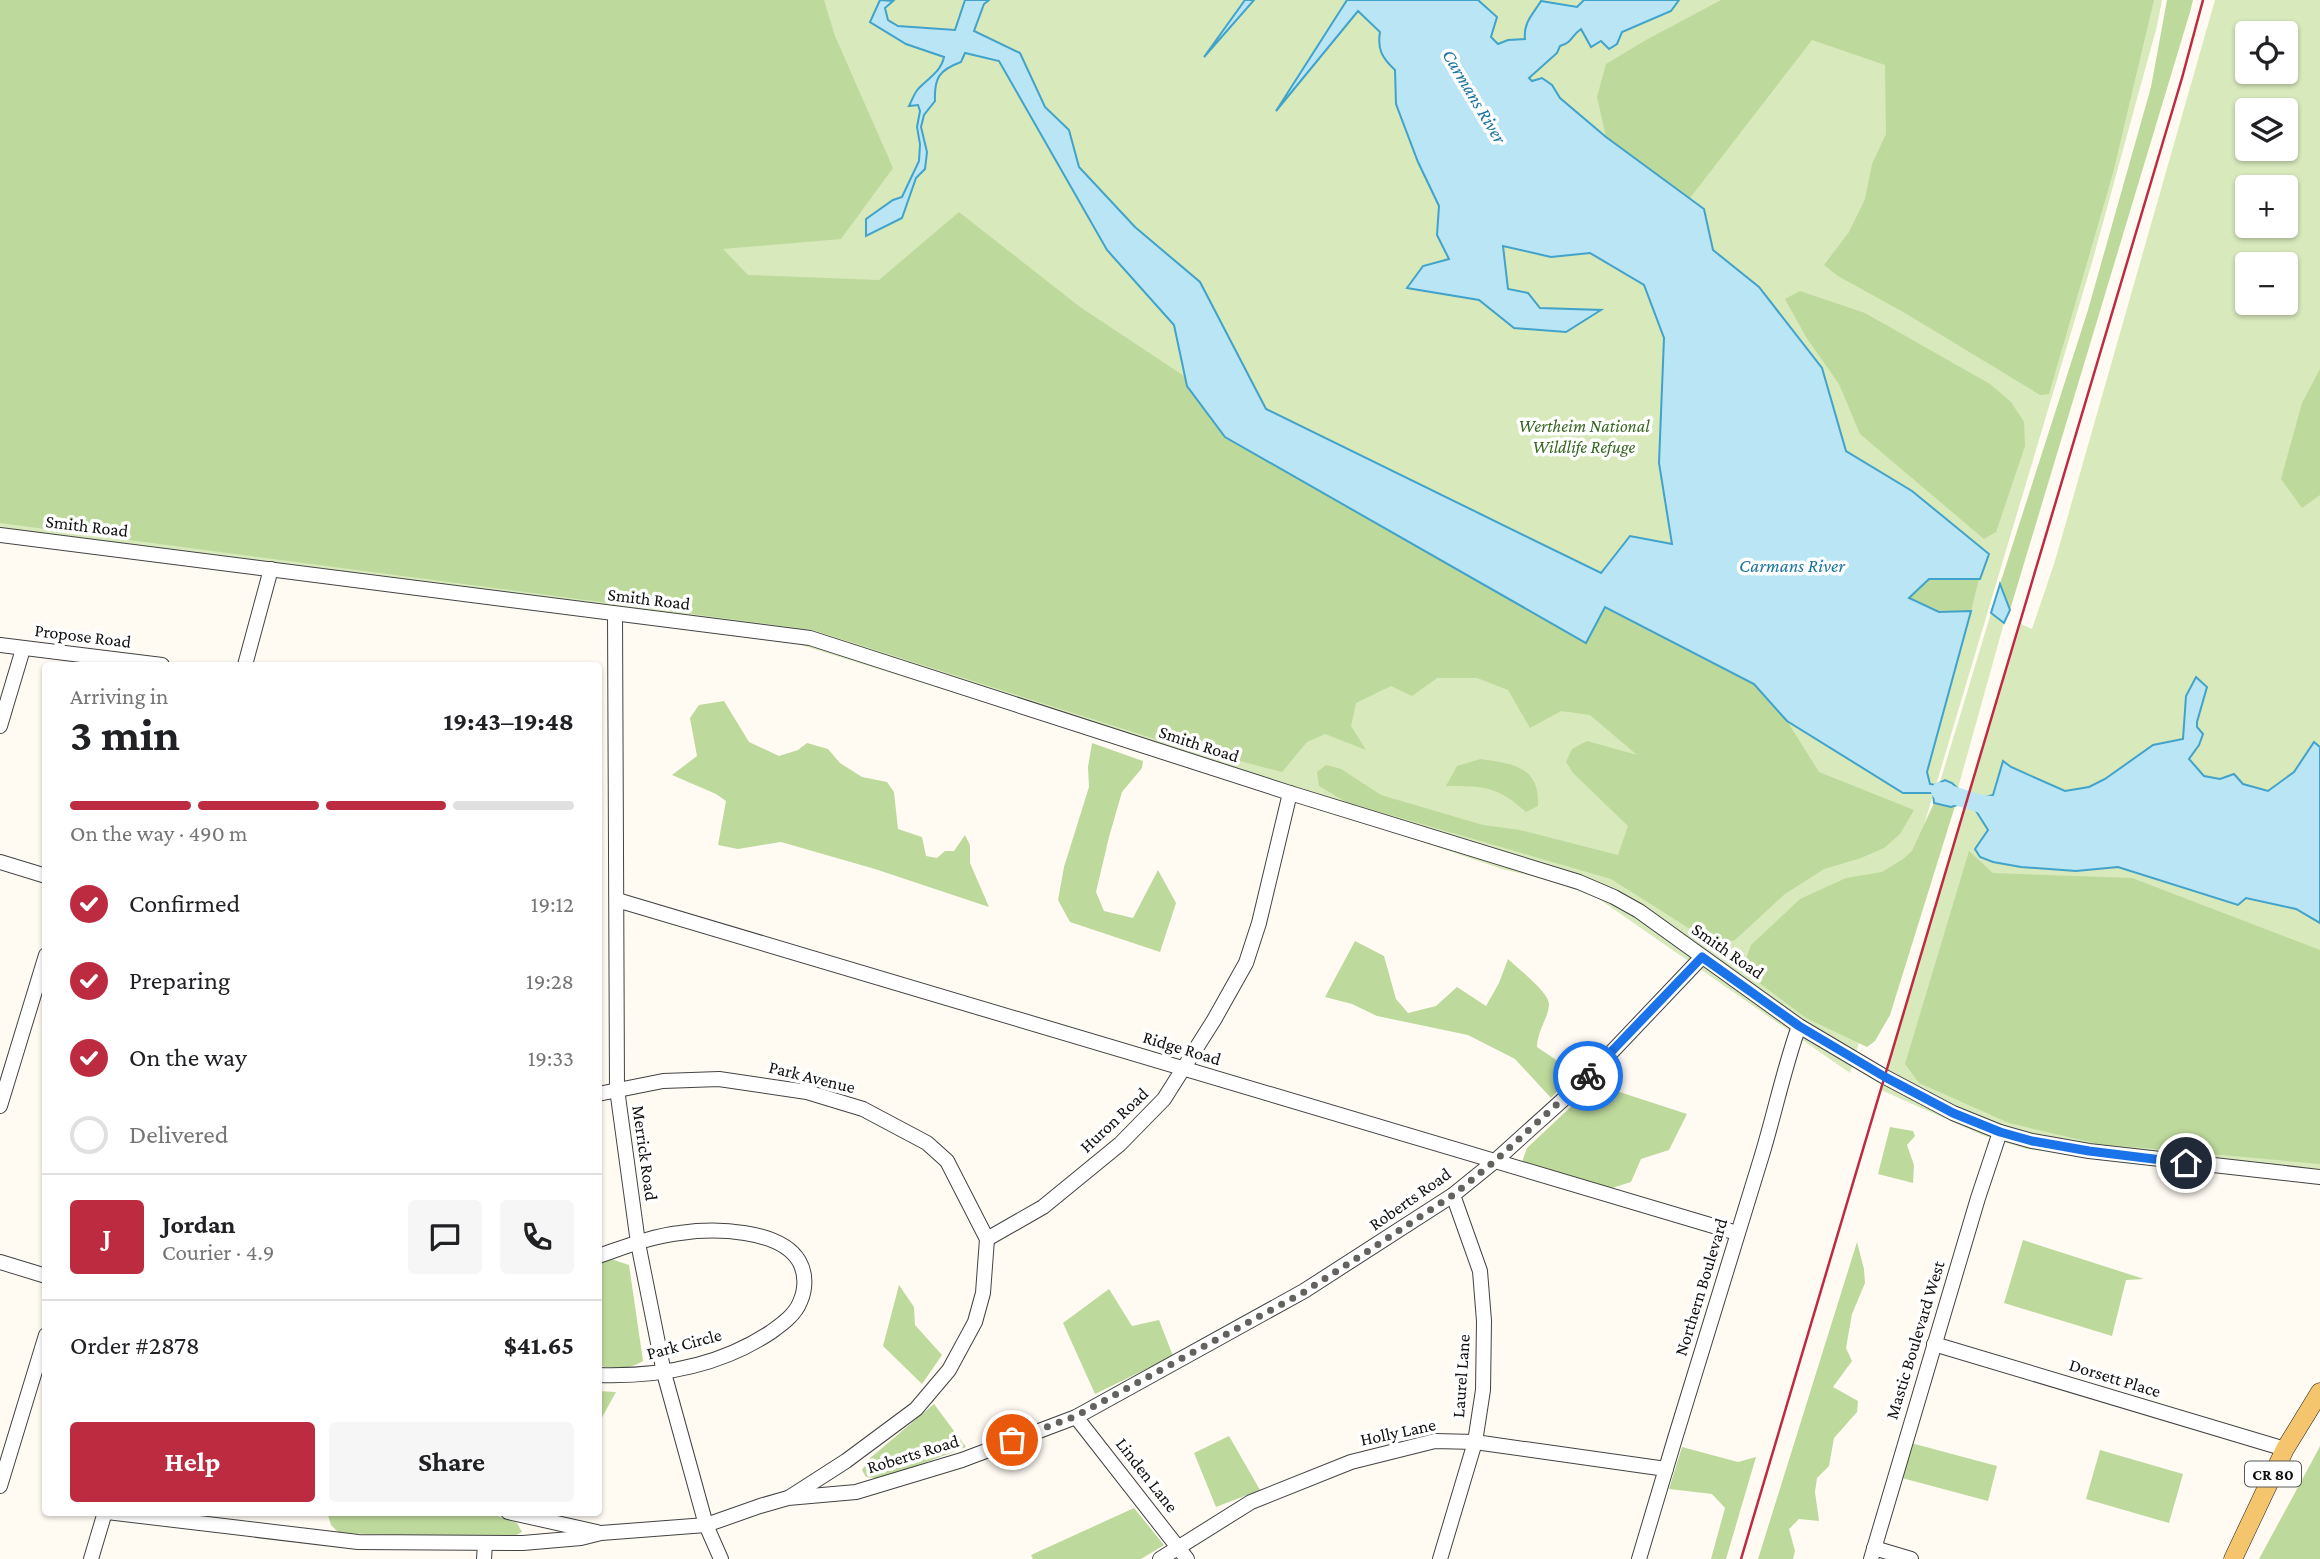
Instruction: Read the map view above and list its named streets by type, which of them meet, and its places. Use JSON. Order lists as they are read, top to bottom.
{
  "streets": {
    "main road": ["CR 80"],
    "street": [
      "Smith Road",
      "Propose Road",
      "Ridge Road",
      "Park Avenue",
      "Huron Road",
      "Merrick Road",
      "Roberts Road",
      "Northern Boulevard",
      "Mastic Boulevard West",
      "Park Circle",
      "Laurel Lane",
      "Dorsett Place",
      "Holly Lane",
      "Linden Lane"
    ]
  },
  "crossings": [
    ["Smith Road", "Huron Road"],
    ["Smith Road", "Merrick Road"],
    ["Smith Road", "Roberts Road"],
    ["Smith Road", "Northern Boulevard"],
    ["Smith Road", "Mastic Boulevard West"],
    ["Ridge Road", "Huron Road"],
    ["Ridge Road", "Merrick Road"],
    ["Ridge Road", "Roberts Road"],
    ["Ridge Road", "Northern Boulevard"],
    ["Park Avenue", "Huron Road"],
    ["Park Avenue", "Merrick Road"],
    ["Merrick Road", "Roberts Road"],
    ["Merrick Road", "Park Circle"],
    ["Roberts Road", "Laurel Lane"],
    ["Roberts Road", "Linden Lane"],
    ["Northern Boulevard", "Holly Lane"],
    ["Mastic Boulevard West", "Dorsett Place"],
    ["Laurel Lane", "Holly Lane"],
    ["Dorsett Place", "CR 80"],
    ["Holly Lane", "Linden Lane"]
  ],
  "water": ["Carmans River"],
  "parks": ["Wertheim National Wildlife Refuge"],
  "page": {
    "map_buttons": ["+", "−"],
    "heading": ["3 min", "Arriving in", "19:43–19:48"],
    "panel": [
      "Jordan",
      "Courier · 4.9",
      "Order #2878",
      "$41.65"
    ],
    "bar": "On the way · 490 m",
    "list": [
      ["Confirmed", "19:12"],
      ["Preparing", "19:28"],
      ["On the way", "19:33"],
      "Delivered"
    ],
    "round": "J",
    "buttons": ["Help", "Share"]
  }
}
